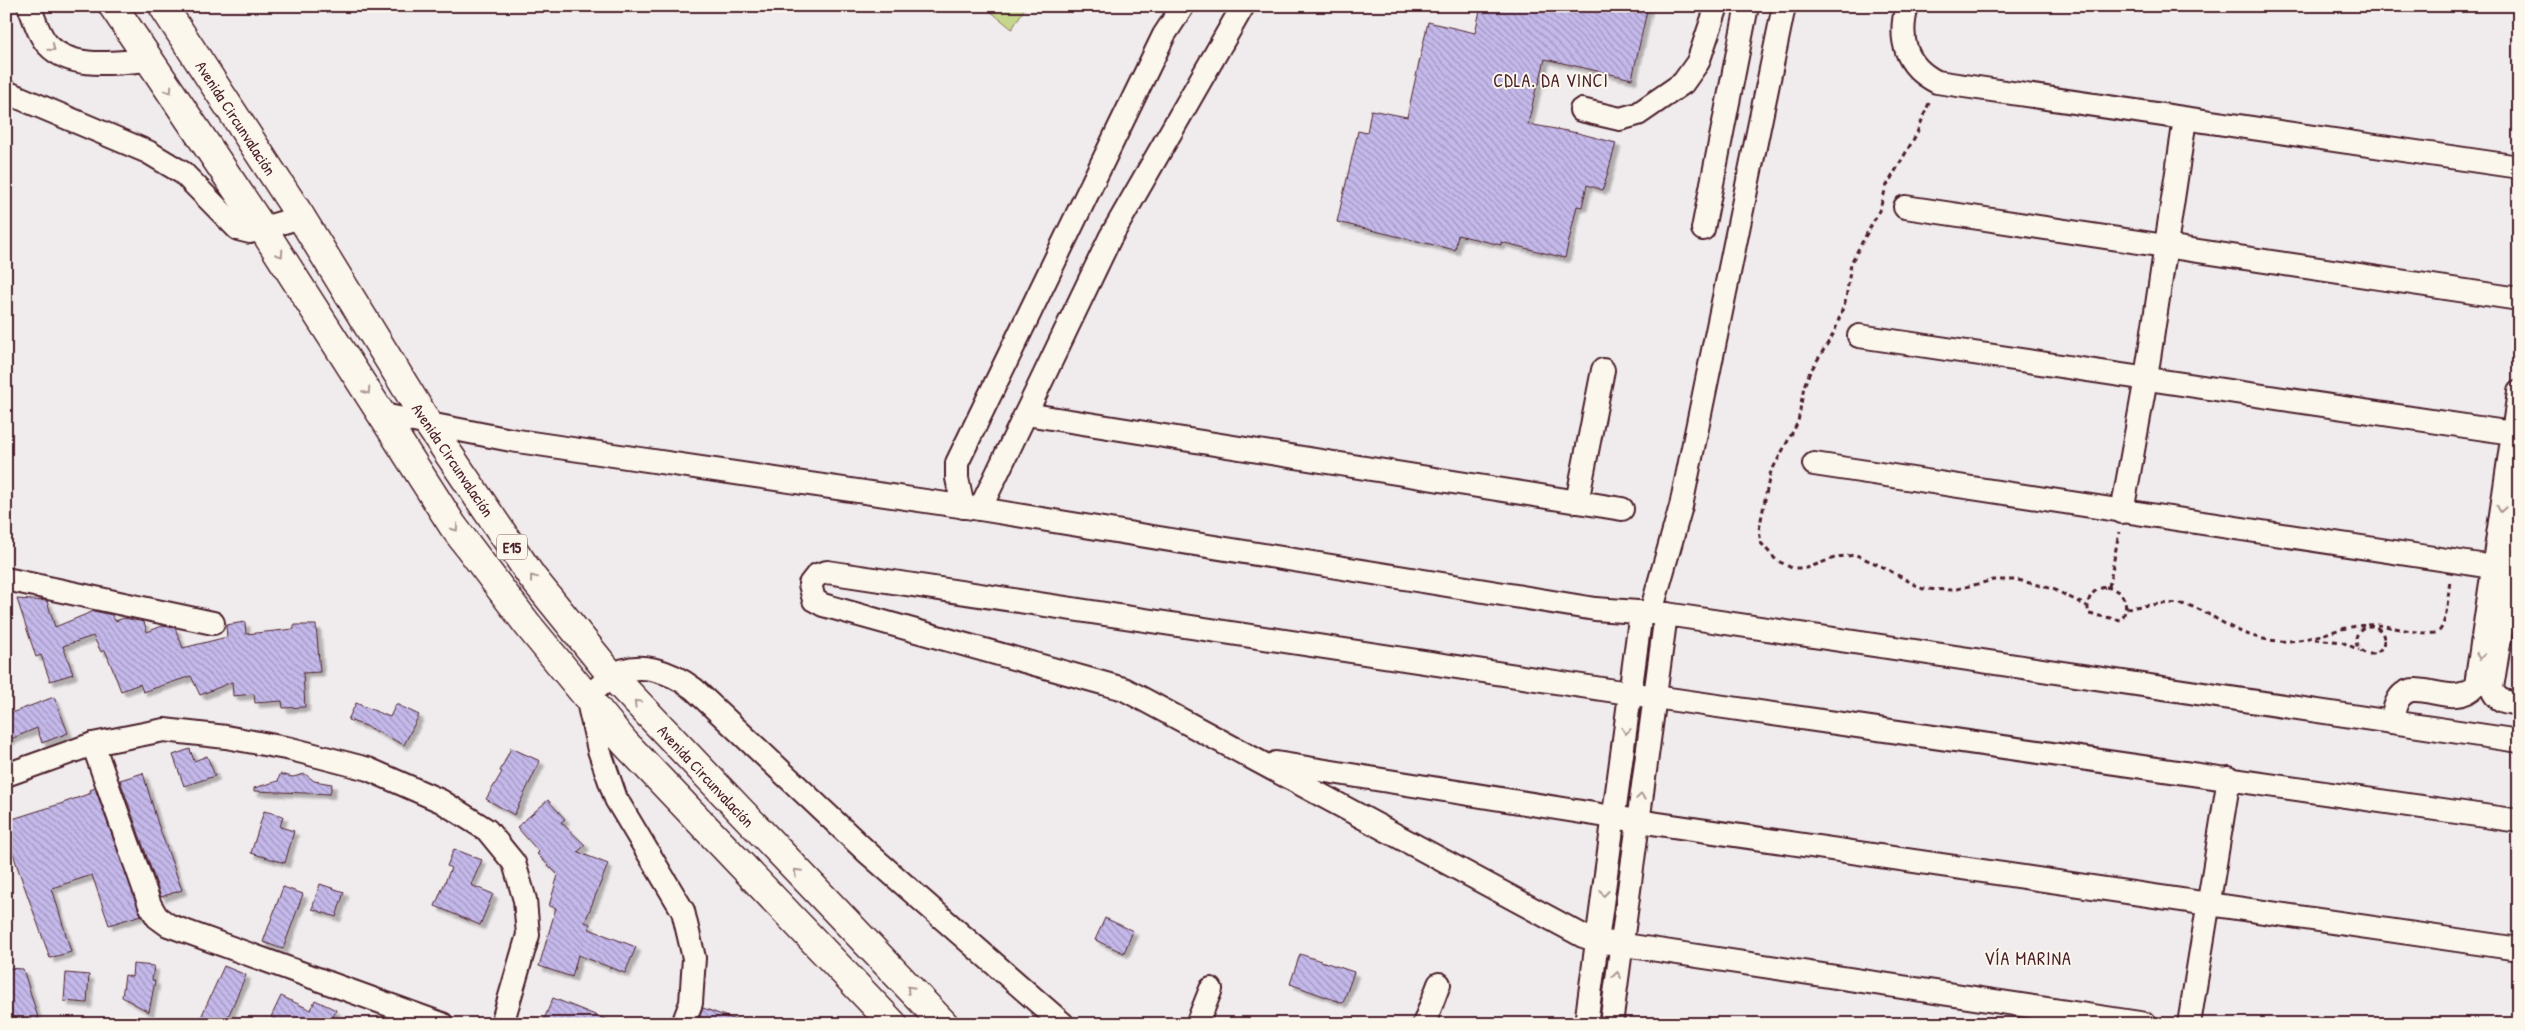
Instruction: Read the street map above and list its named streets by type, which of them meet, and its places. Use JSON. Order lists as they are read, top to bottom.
{
  "streets": {
    "highway": ["Avenida Circunvalación", "E15"]
  },
  "districts": ["CDLA. DA VINCI", "VÍA MARINA"]
}
